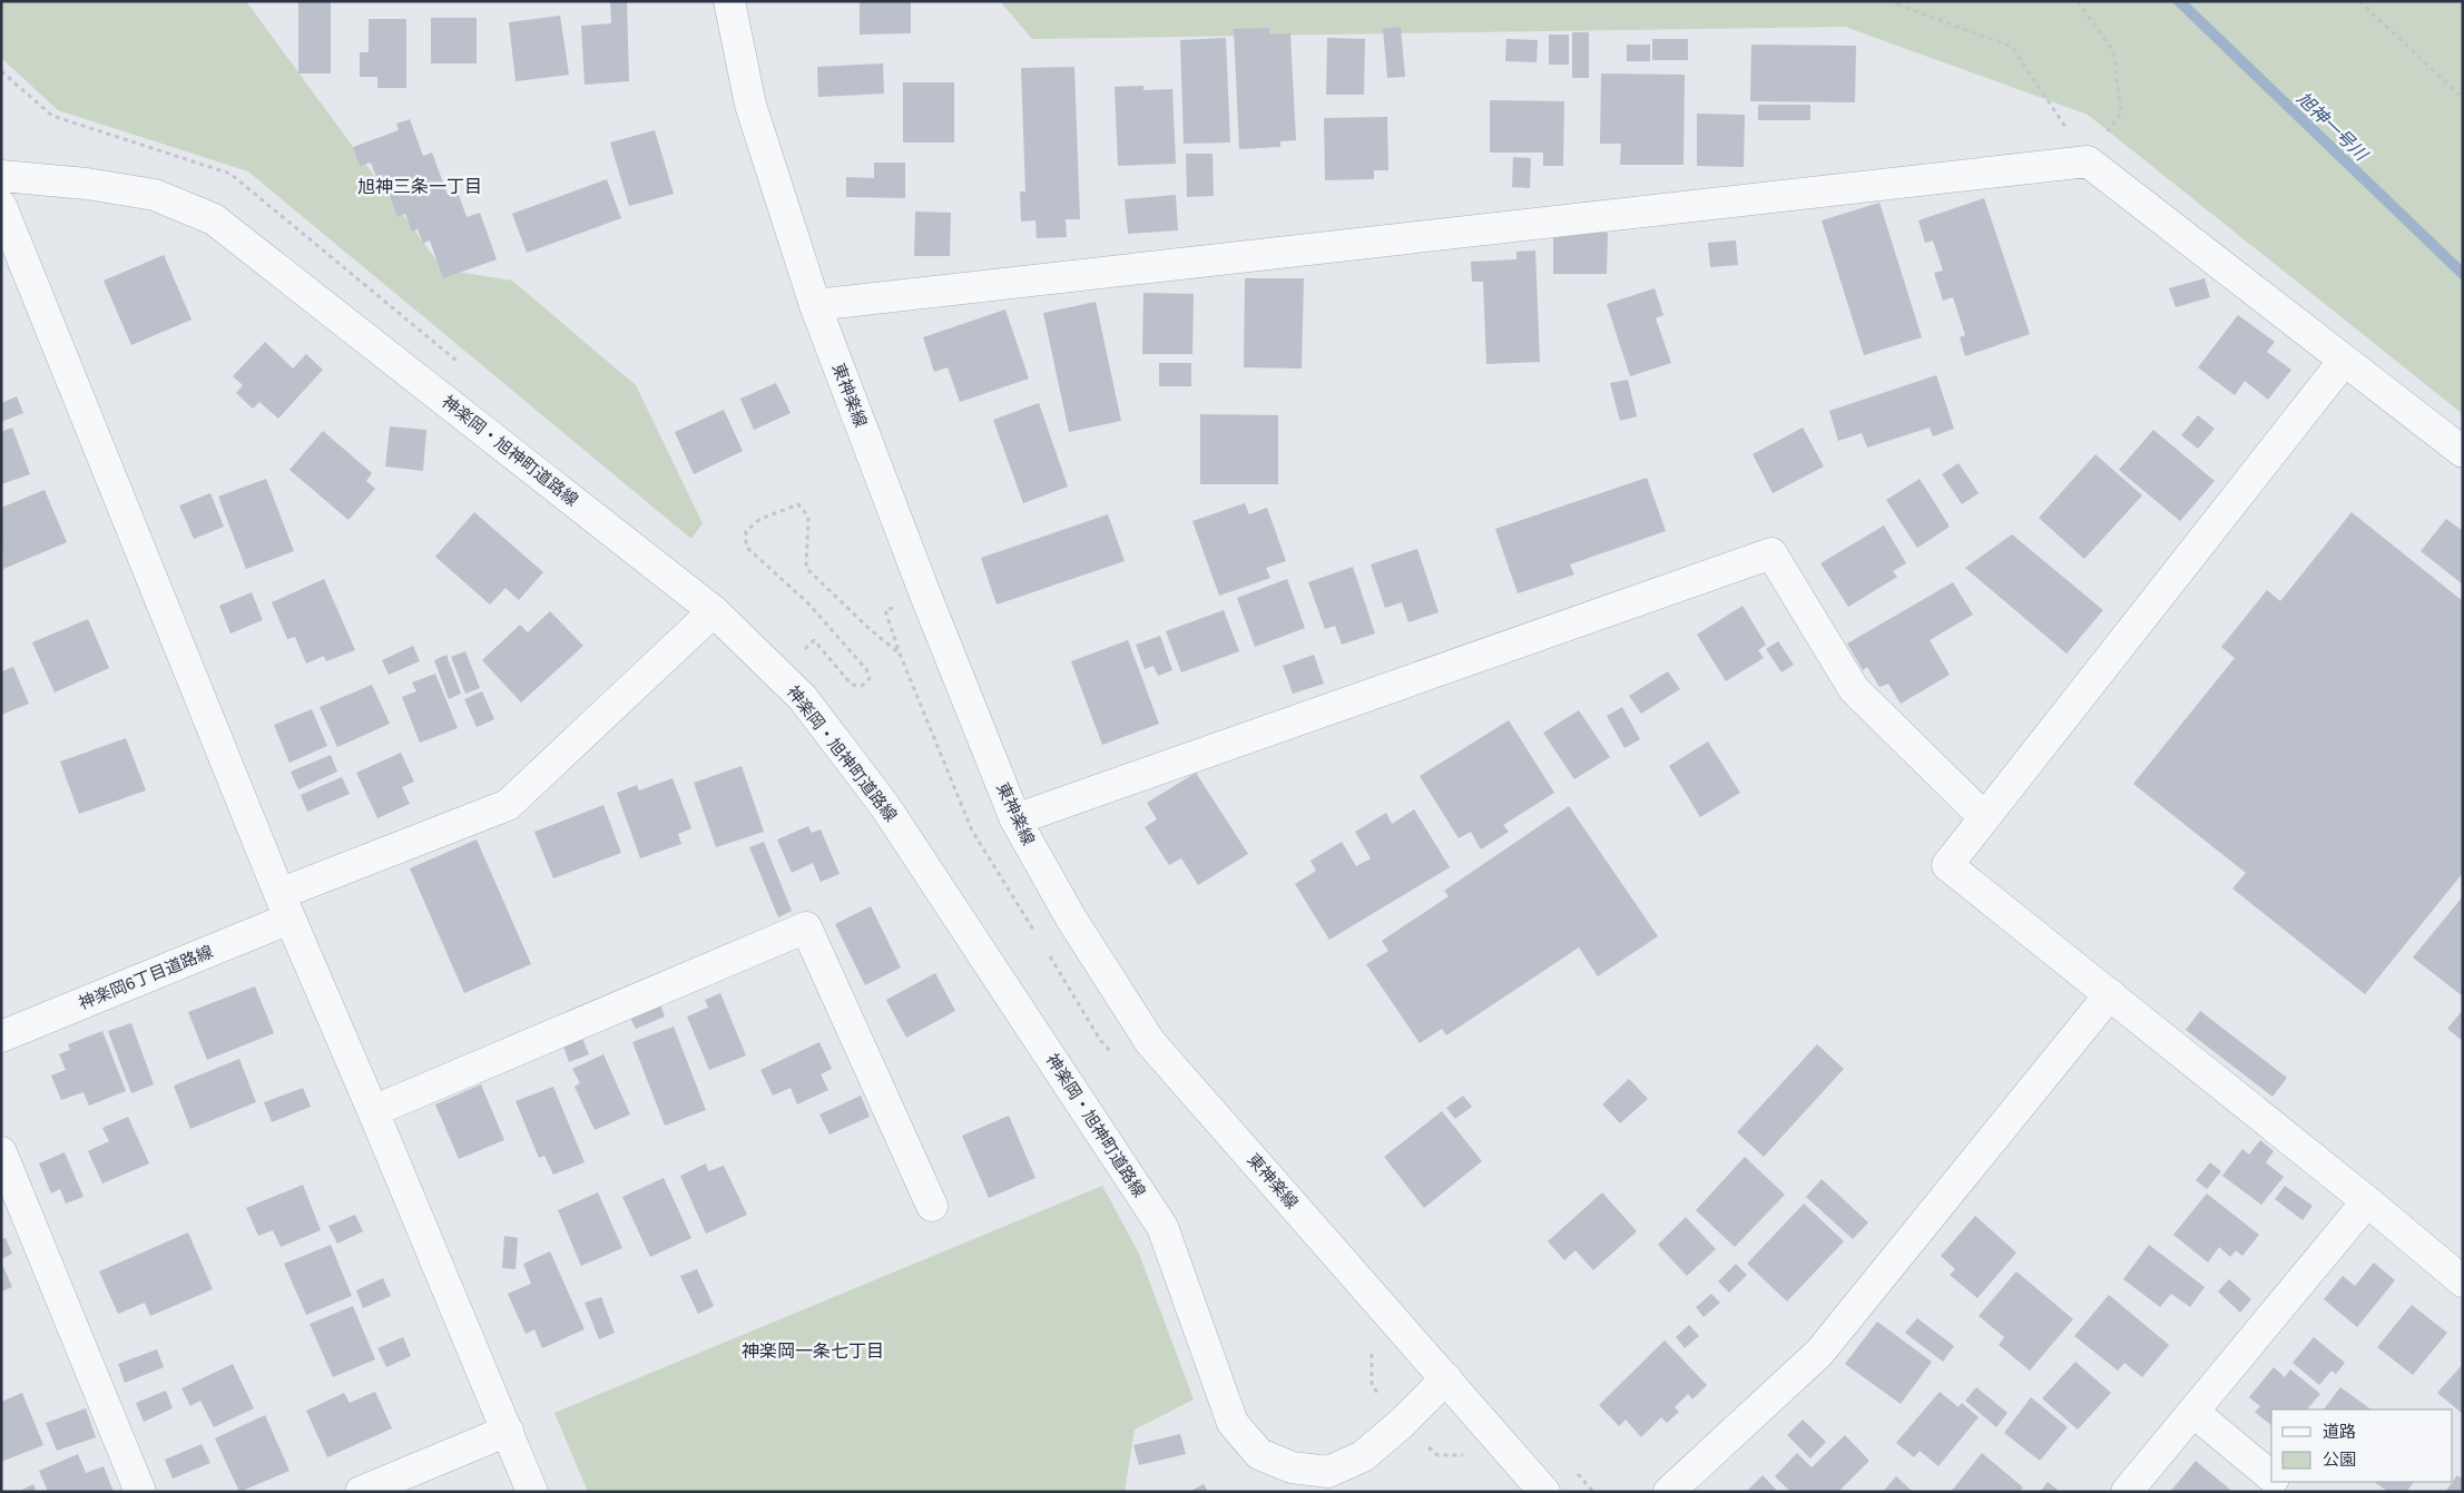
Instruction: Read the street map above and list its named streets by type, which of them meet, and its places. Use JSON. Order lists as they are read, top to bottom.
{
  "streets": {
    "street": ["東神楽線", "神楽岡・旭神町道路線", "神楽岡6丁目道路線"]
  },
  "crossings": [
    ["東神楽線", "神楽岡・旭神町道路線"],
    ["神楽岡・旭神町道路線", "神楽岡6丁目道路線"]
  ],
  "districts": ["旭神三条一丁目", "神楽岡一条七丁目"],
  "water": ["旭神一号川"],
  "legend": ["道路", "公園"]
}
